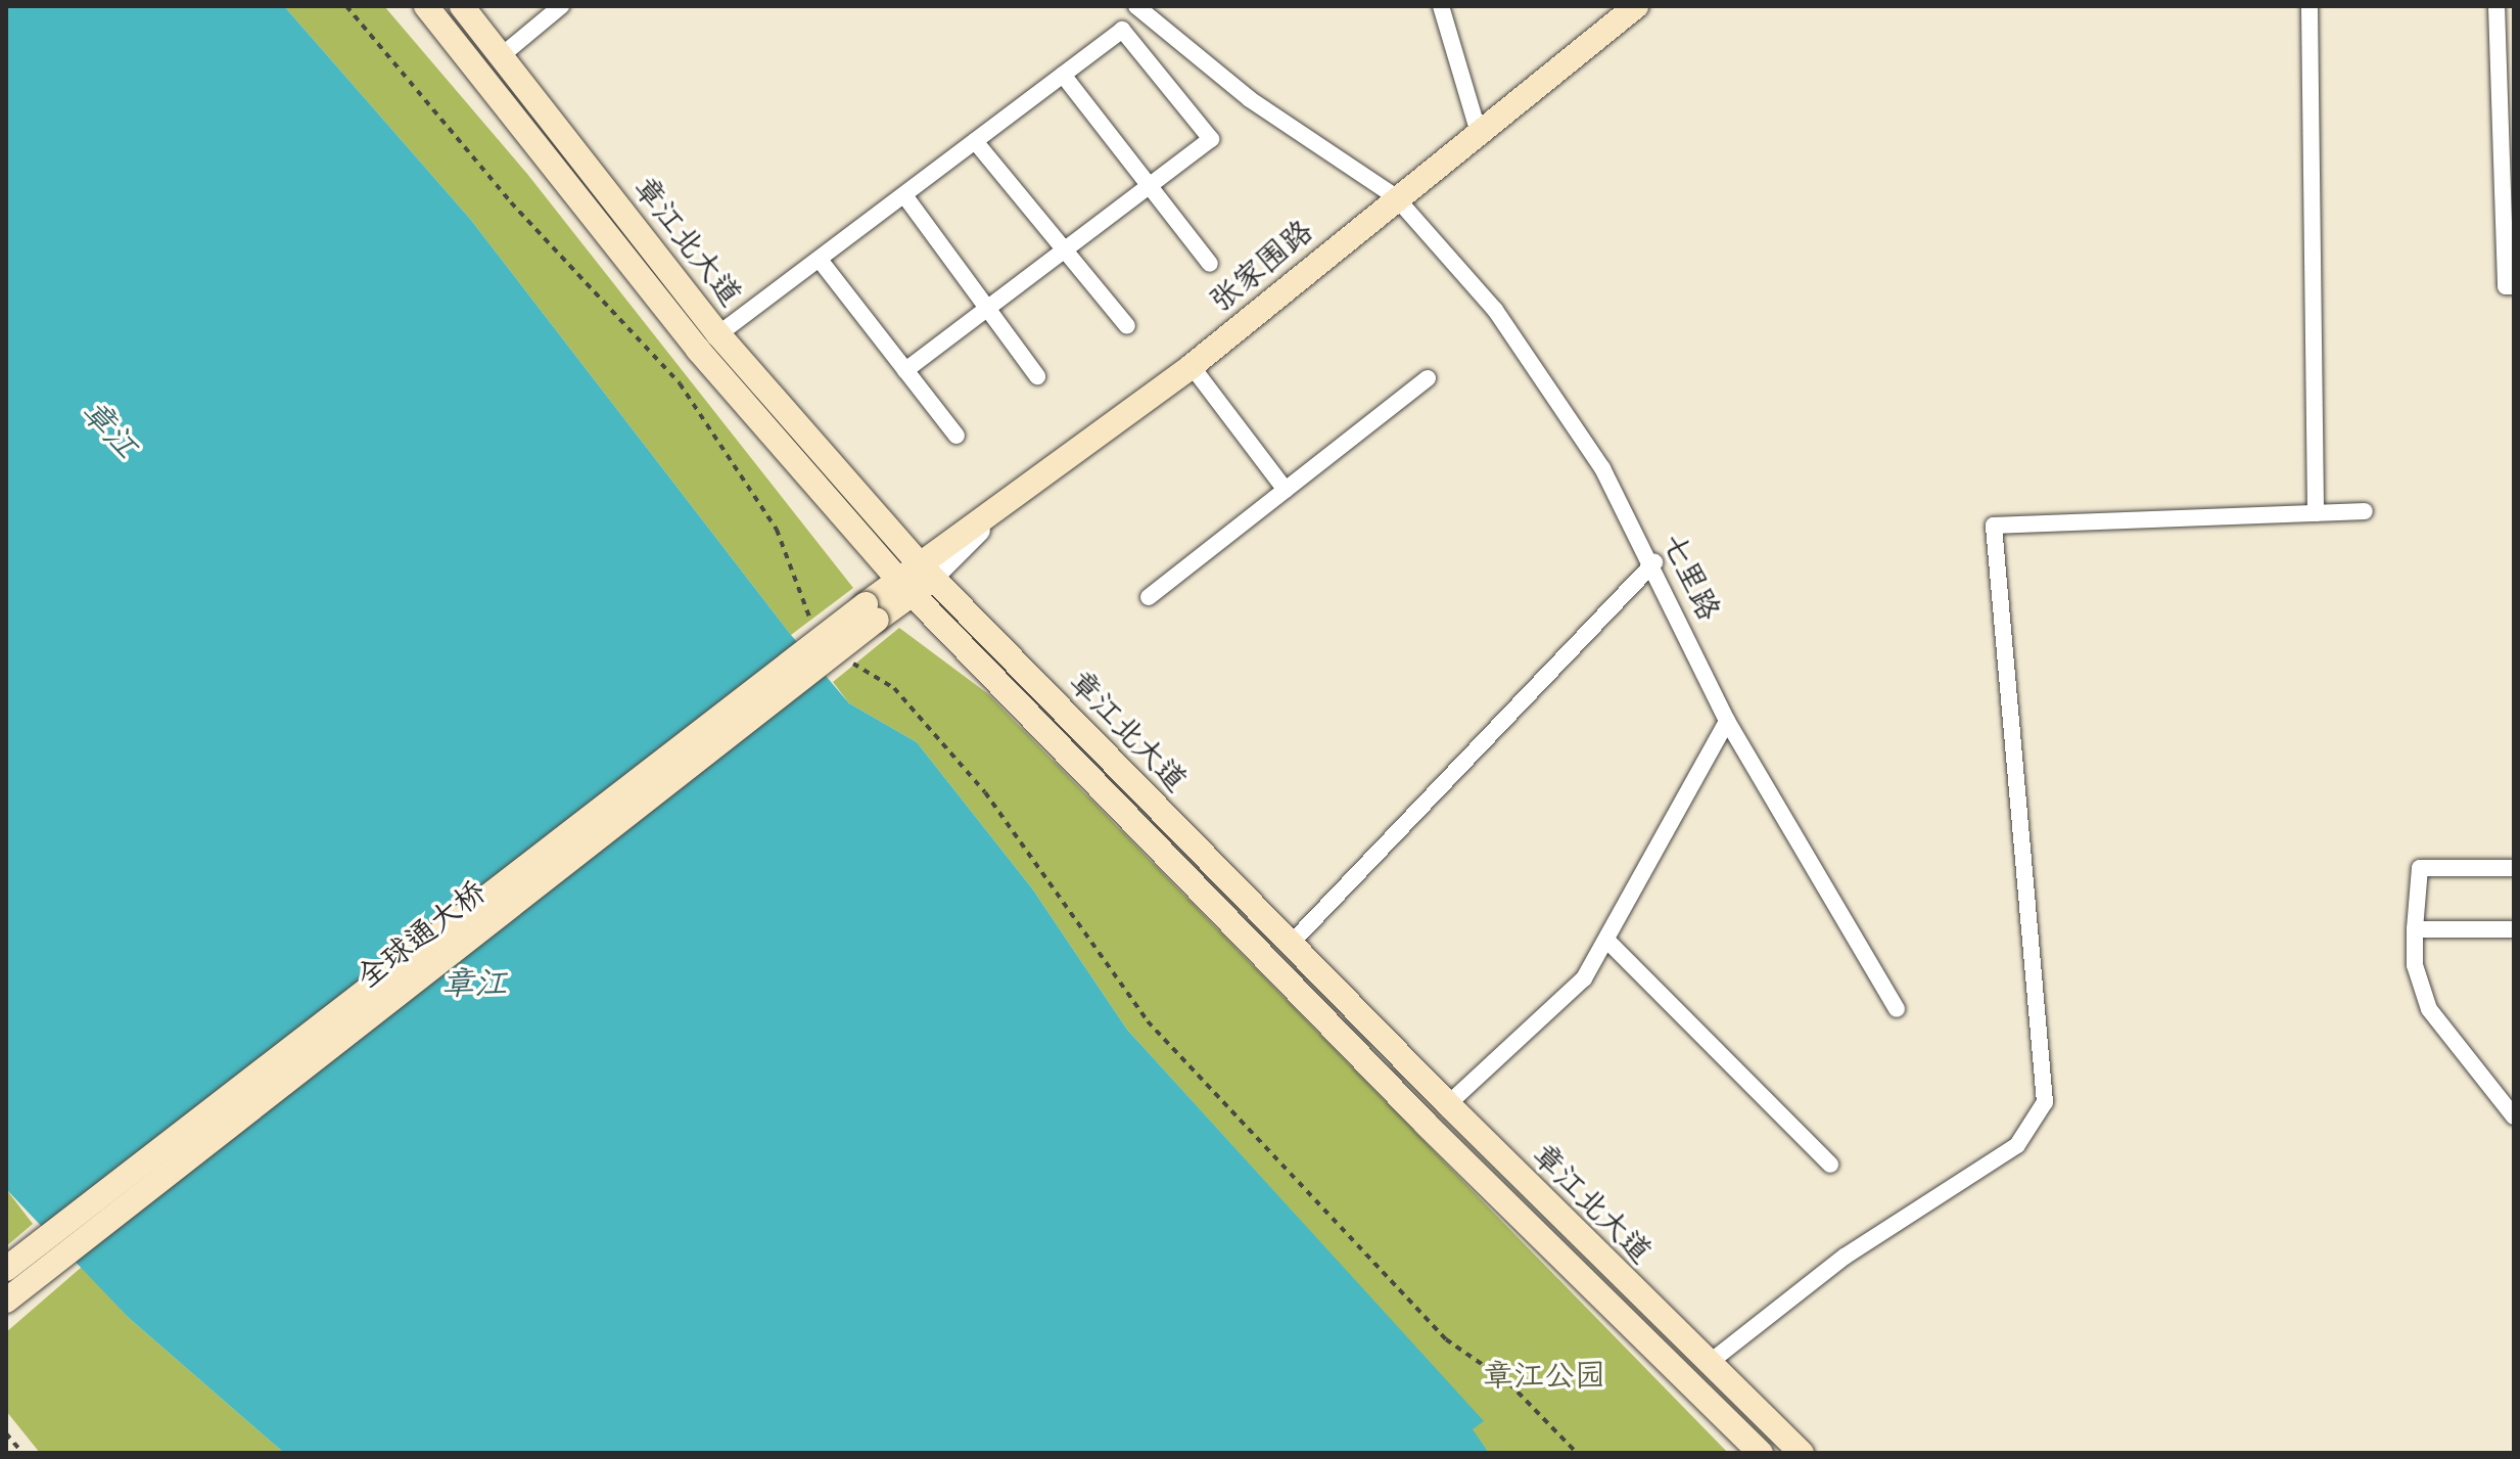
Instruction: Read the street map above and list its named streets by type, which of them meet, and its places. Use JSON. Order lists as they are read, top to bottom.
{
  "streets": {
    "main road": ["章江北大道", "张家围路", "全球通大桥"],
    "street": ["七里路"]
  },
  "crossings": [
    ["章江北大道", "张家围路"],
    ["张家围路", "七里路"],
    ["张家围路", "全球通大桥"]
  ],
  "water": ["章江"],
  "parks": ["章江公园"]
}
